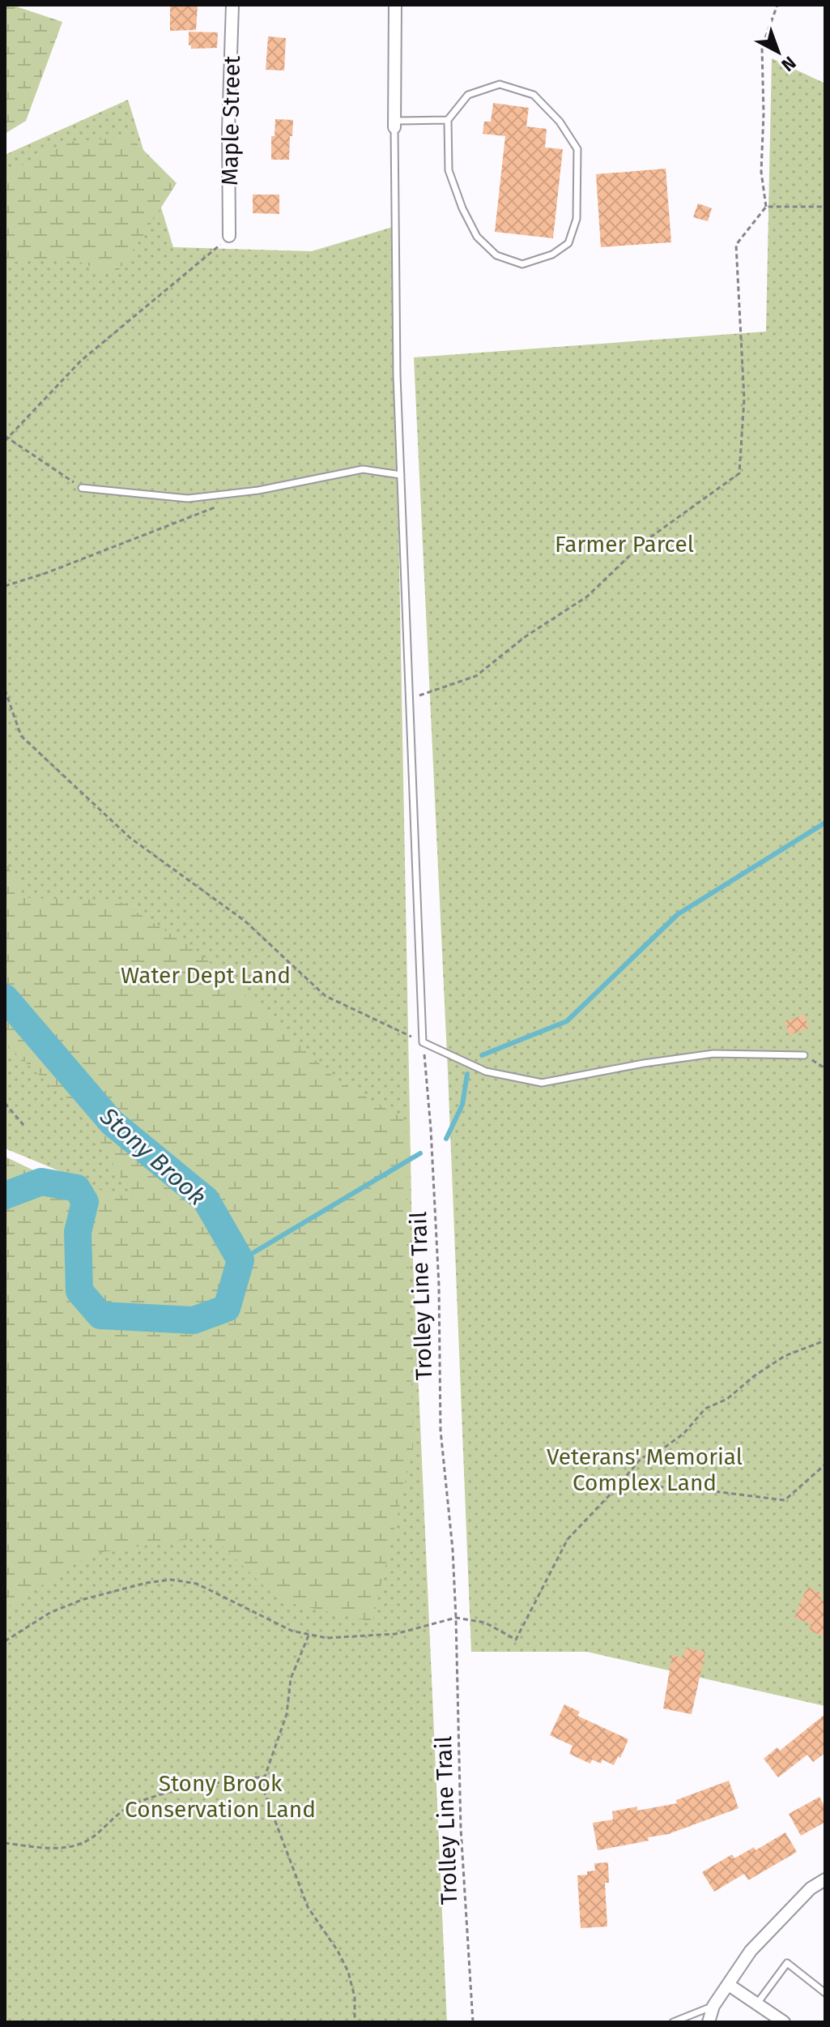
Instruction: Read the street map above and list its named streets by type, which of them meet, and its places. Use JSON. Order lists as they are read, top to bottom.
{
  "streets": {
    "street": ["Maple Street"],
    "path": ["Trolley Line Trail"]
  },
  "water": ["Stony Brook"],
  "parks": [
    "Farmer Parcel",
    "Water Dept Land",
    "Veterans' Memorial Complex Land",
    "Stony Brook Conservation Land"
  ],
  "north": "bottom right"
}
